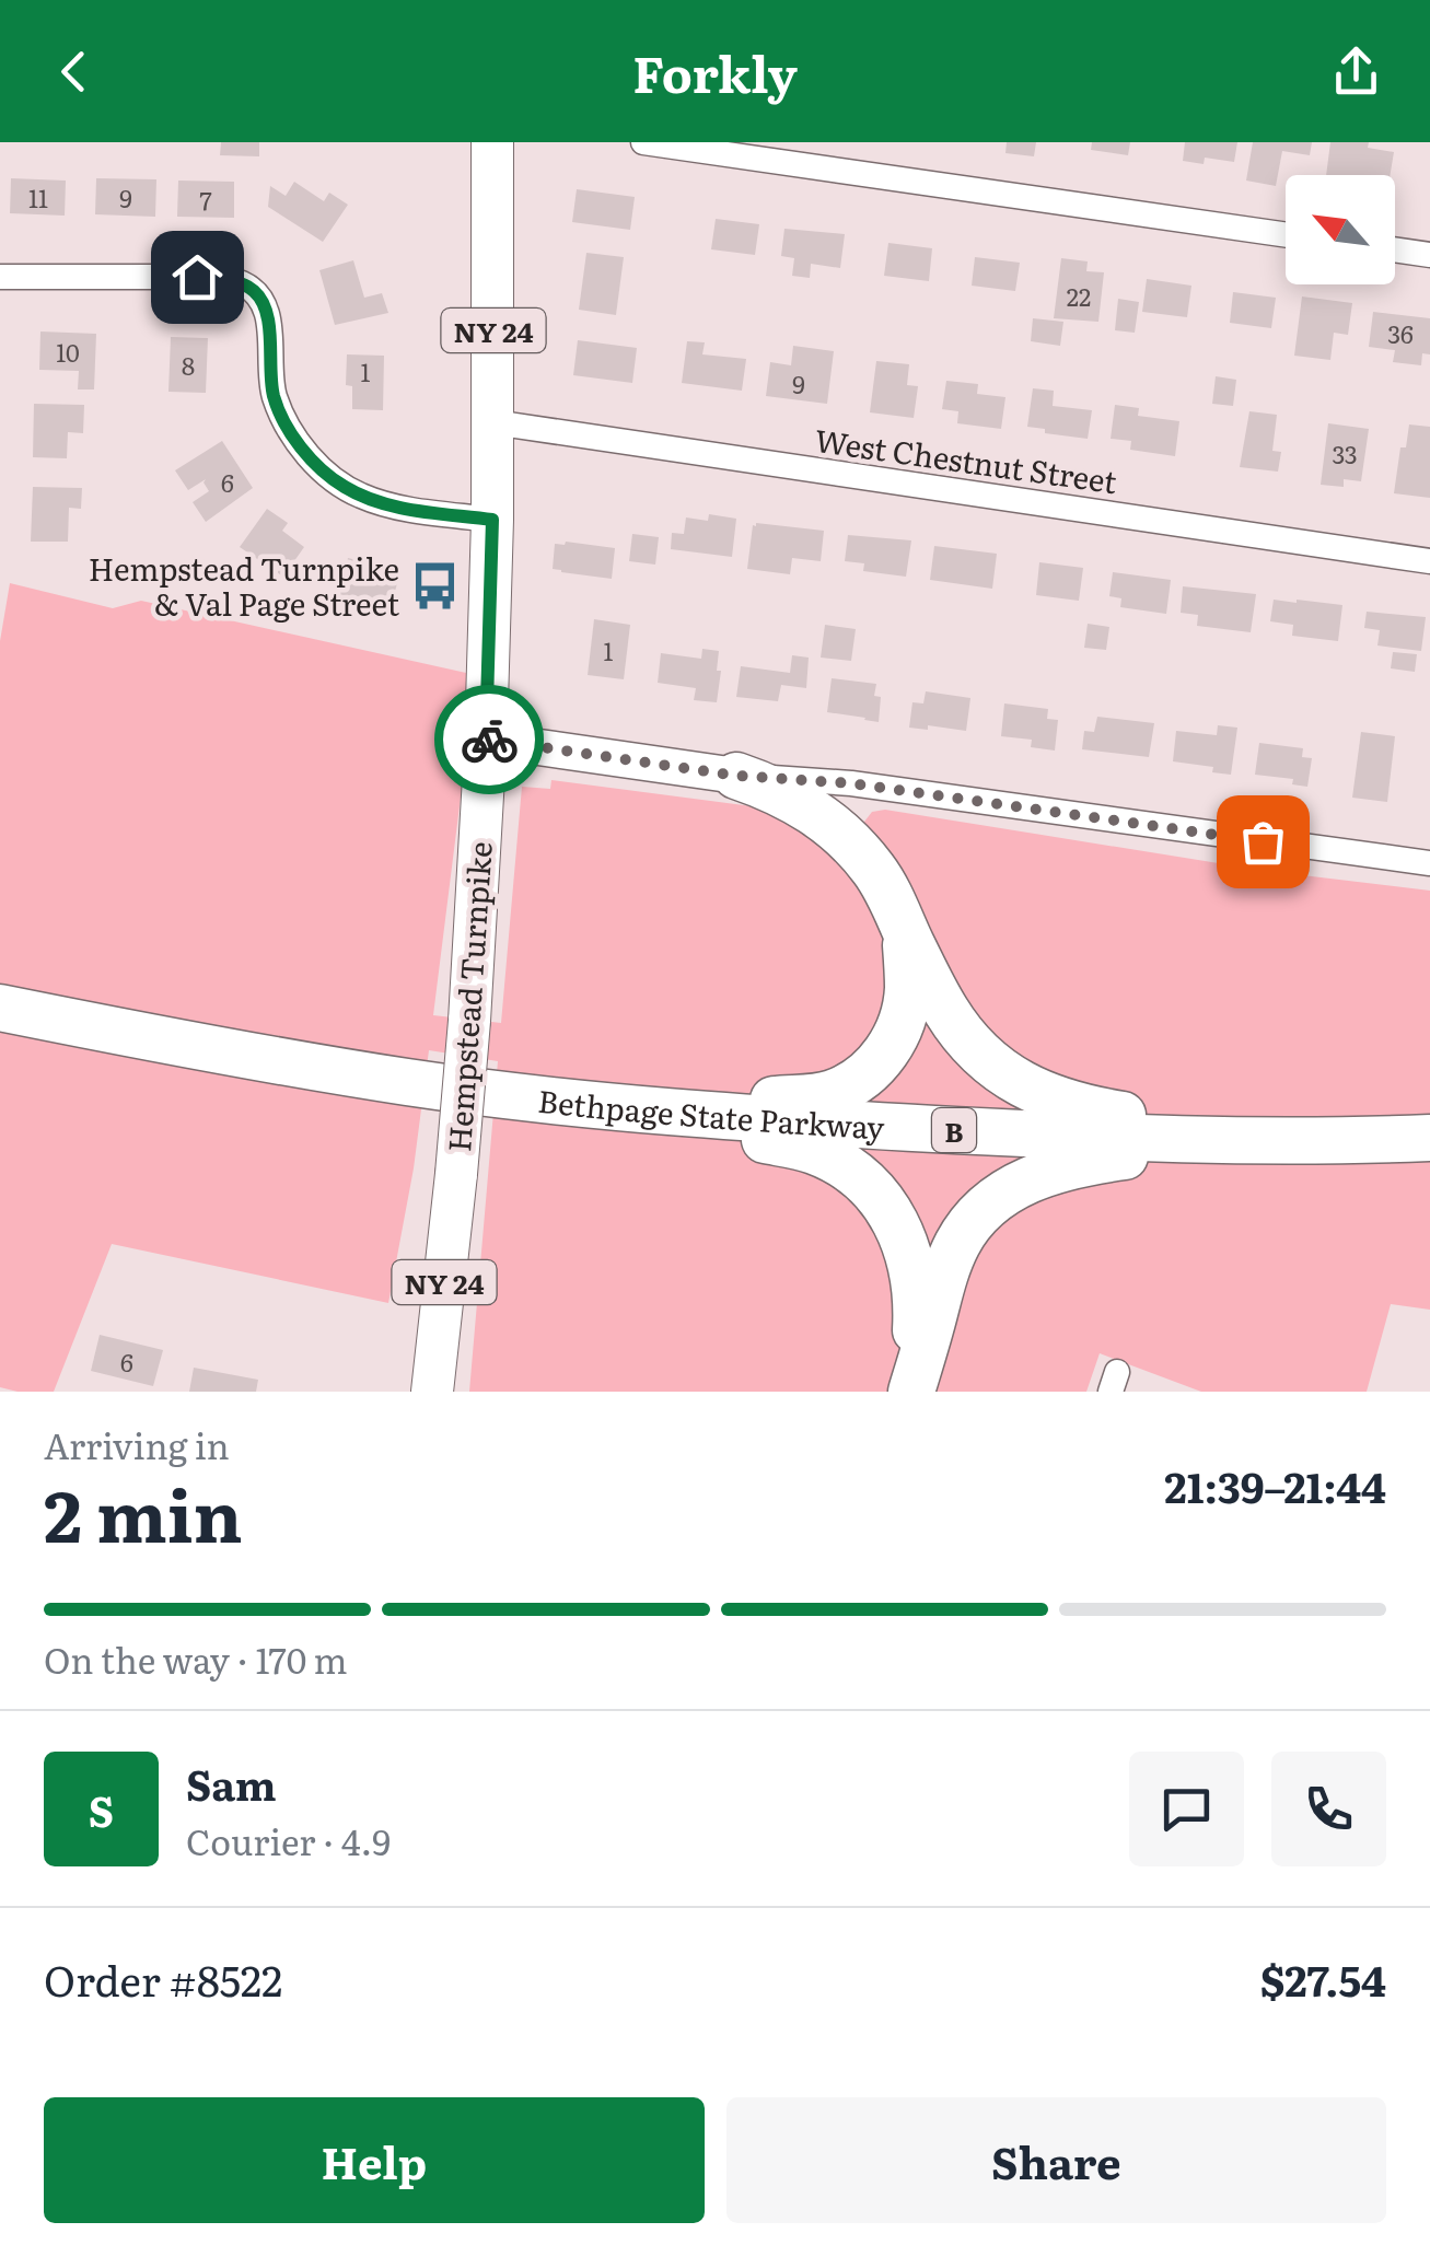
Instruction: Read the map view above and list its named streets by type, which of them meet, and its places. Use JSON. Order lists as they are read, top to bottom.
{
  "streets": {
    "highway": ["Bethpage State Parkway", "B"],
    "main road": ["NY 24", "Hempstead Turnpike"],
    "street": ["West Chestnut Street"]
  },
  "crossings": [
    ["West Chestnut Street", "Hempstead Turnpike"]
  ],
  "places": {
    "bus stop": ["Hempstead Turnpike & Val Page Street"]
  },
  "house_numbers": [
    "11",
    "9",
    "7",
    "22",
    "36",
    "10",
    "8",
    "1",
    "9",
    "33",
    "6",
    "1",
    "6"
  ],
  "north": "top left",
  "page": {
    "header": "Forkly",
    "heading": ["2 min", "Arriving in", "21:39–21:44"],
    "panel": [
      "Sam",
      "Courier · 4.9",
      "Order #8522",
      "$27.54"
    ],
    "bar": "On the way · 170 m",
    "round": "S",
    "buttons": ["Help", "Share"]
  }
}
